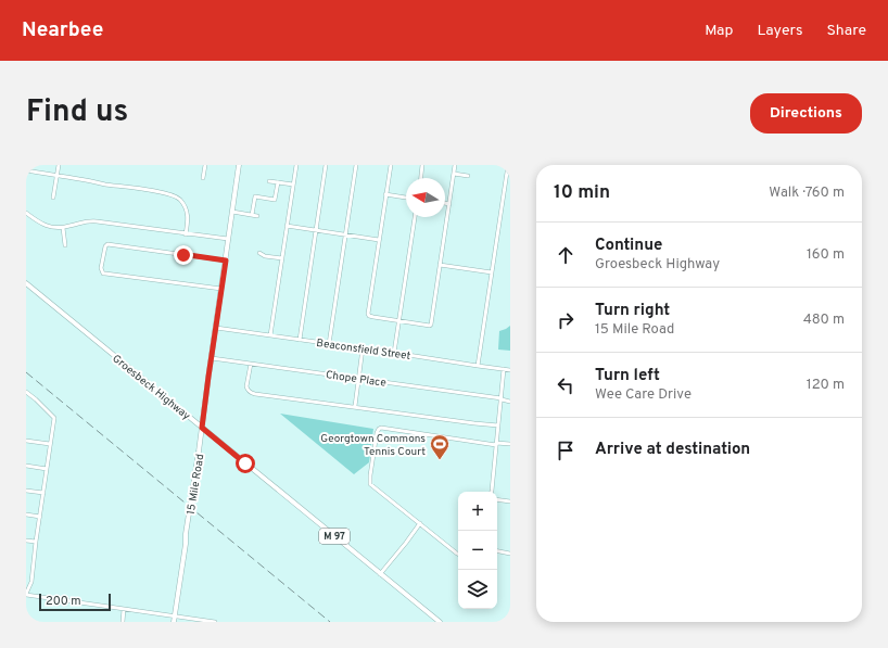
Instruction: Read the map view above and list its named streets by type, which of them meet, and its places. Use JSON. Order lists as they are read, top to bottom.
{
  "streets": {
    "main road": ["Groesbeck Highway", "15 Mile Road", "M 97"],
    "street": ["Beaconsfield Street", "Chope Place"]
  },
  "crossings": [
    ["Beaconsfield Street", "15 Mile Road"],
    ["Chope Place", "15 Mile Road"],
    ["Groesbeck Highway", "15 Mile Road"]
  ],
  "places": {
    "sports": ["Georgtown Commons Tennis Court"]
  },
  "scale_bar": "200 m",
  "north": "left",
  "page": {
    "header": "Nearbee",
    "nav": ["Map", "Layers", "Share"],
    "title": "Find us",
    "buttons": "Directions",
    "heading": ["10 min", "Walk · 760 m"],
    "list": [
      ["Continue", "Groesbeck Highway", "160 m"],
      ["Turn right", "15 Mile Road", "480 m"],
      ["Turn left", "Wee Care Drive", "120 m"],
      "Arrive at destination"
    ],
    "map_buttons": ["+", "−"],
    "scale": "200 m"
  }
}
